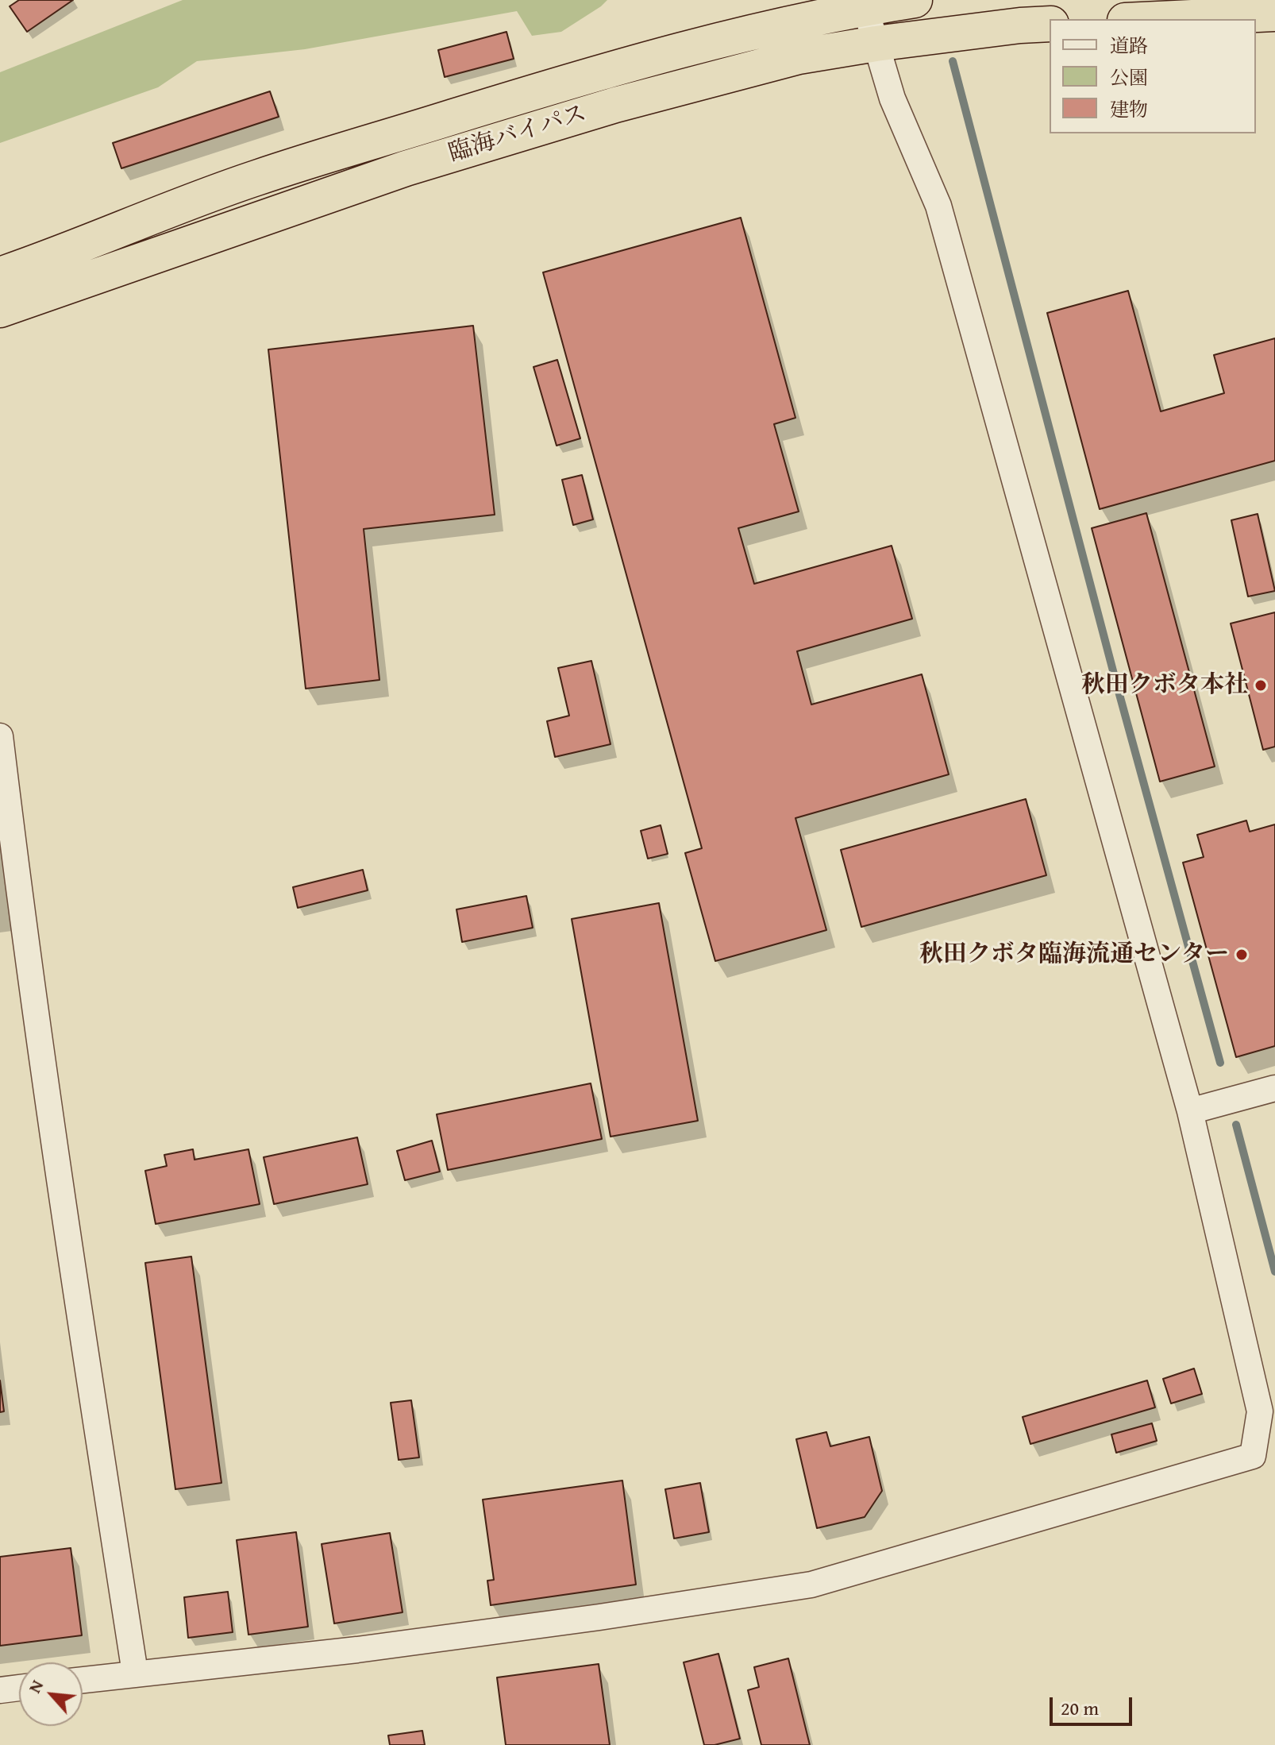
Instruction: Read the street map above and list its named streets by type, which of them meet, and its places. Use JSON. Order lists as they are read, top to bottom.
{
  "streets": {
    "highway": ["臨海バイパス"]
  },
  "places": ["秋田クボタ本社", "秋田クボタ臨海流通センター"],
  "legend": ["道路", "公園", "建物"],
  "scale_bar": "20 m",
  "north": "top left"
}
